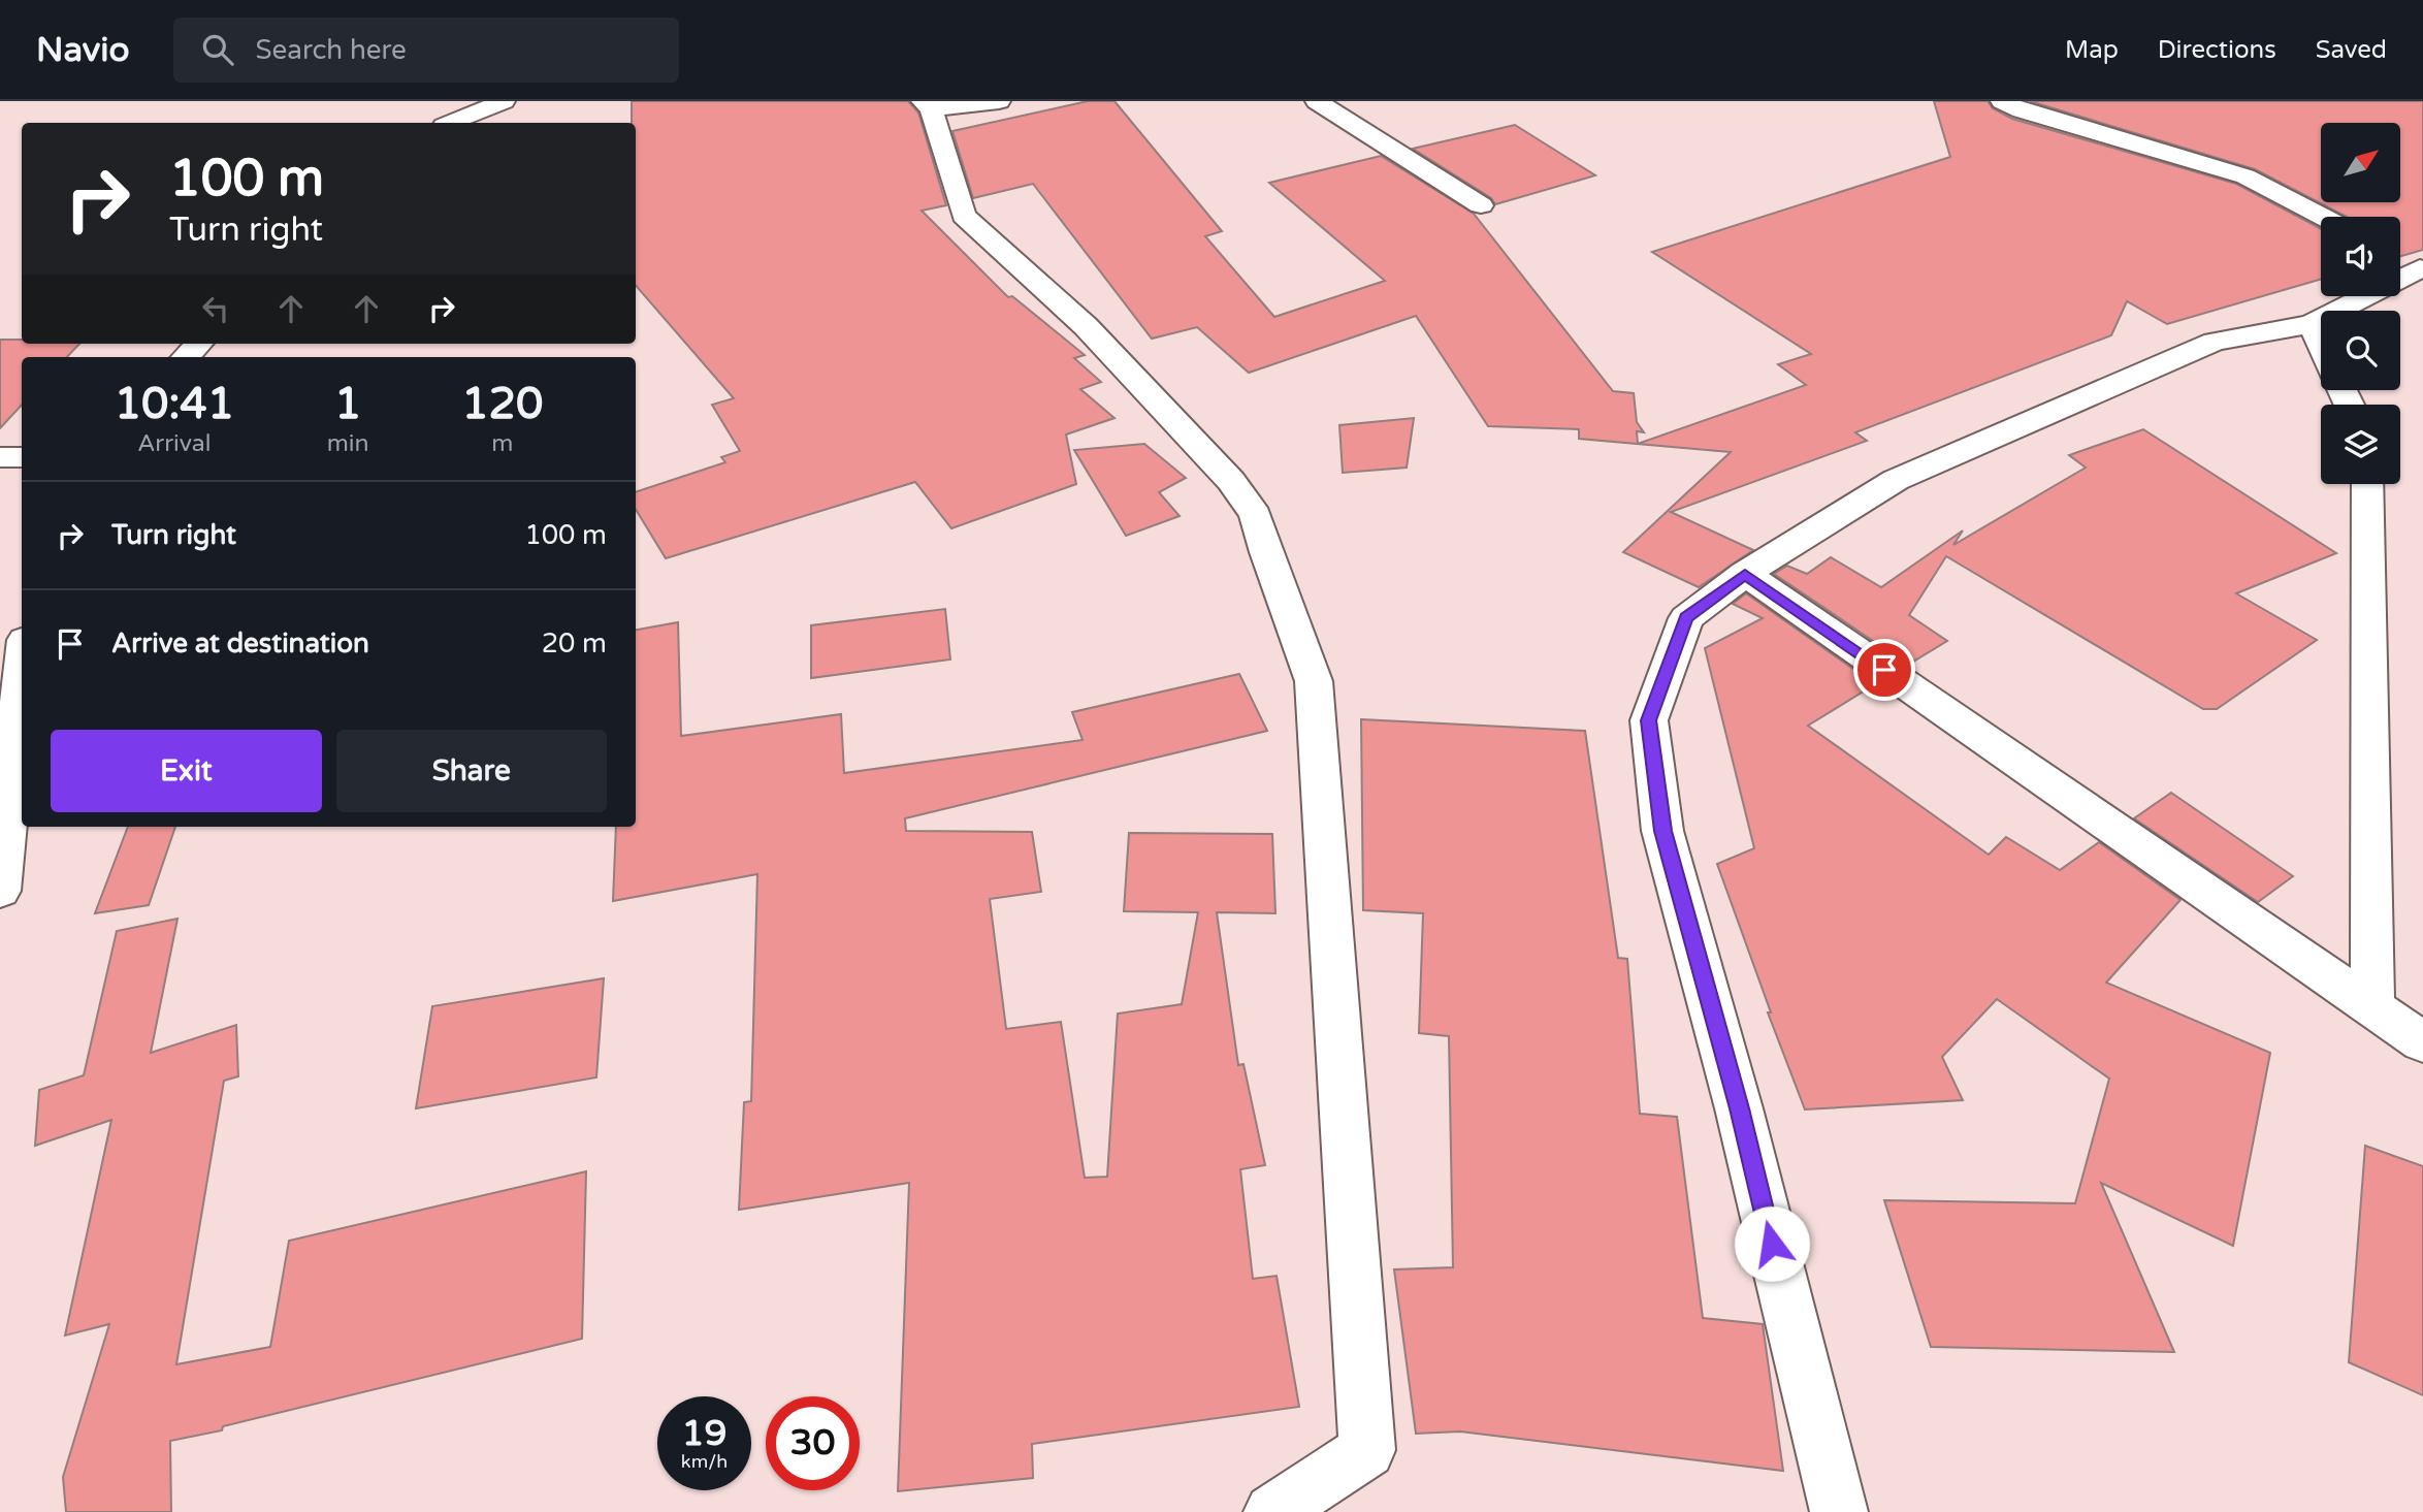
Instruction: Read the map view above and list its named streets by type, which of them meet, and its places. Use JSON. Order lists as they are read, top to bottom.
{
  "north": "top right",
  "page": {
    "header": "Navio",
    "search": "Search here",
    "nav": ["Map", "Directions", "Saved"],
    "turn": ["100 m", "Turn right"],
    "eta": [
      "10:41",
      "Arrival",
      "1",
      "min",
      "120",
      "m"
    ],
    "list": [
      {
        "name": "Turn right",
        "value": "100 m"
      },
      {
        "name": "Arrive at destination",
        "value": "20 m"
      }
    ],
    "buttons": ["Exit", "Share"],
    "speed": "19 km/h",
    "limit": "30"
  }
}
